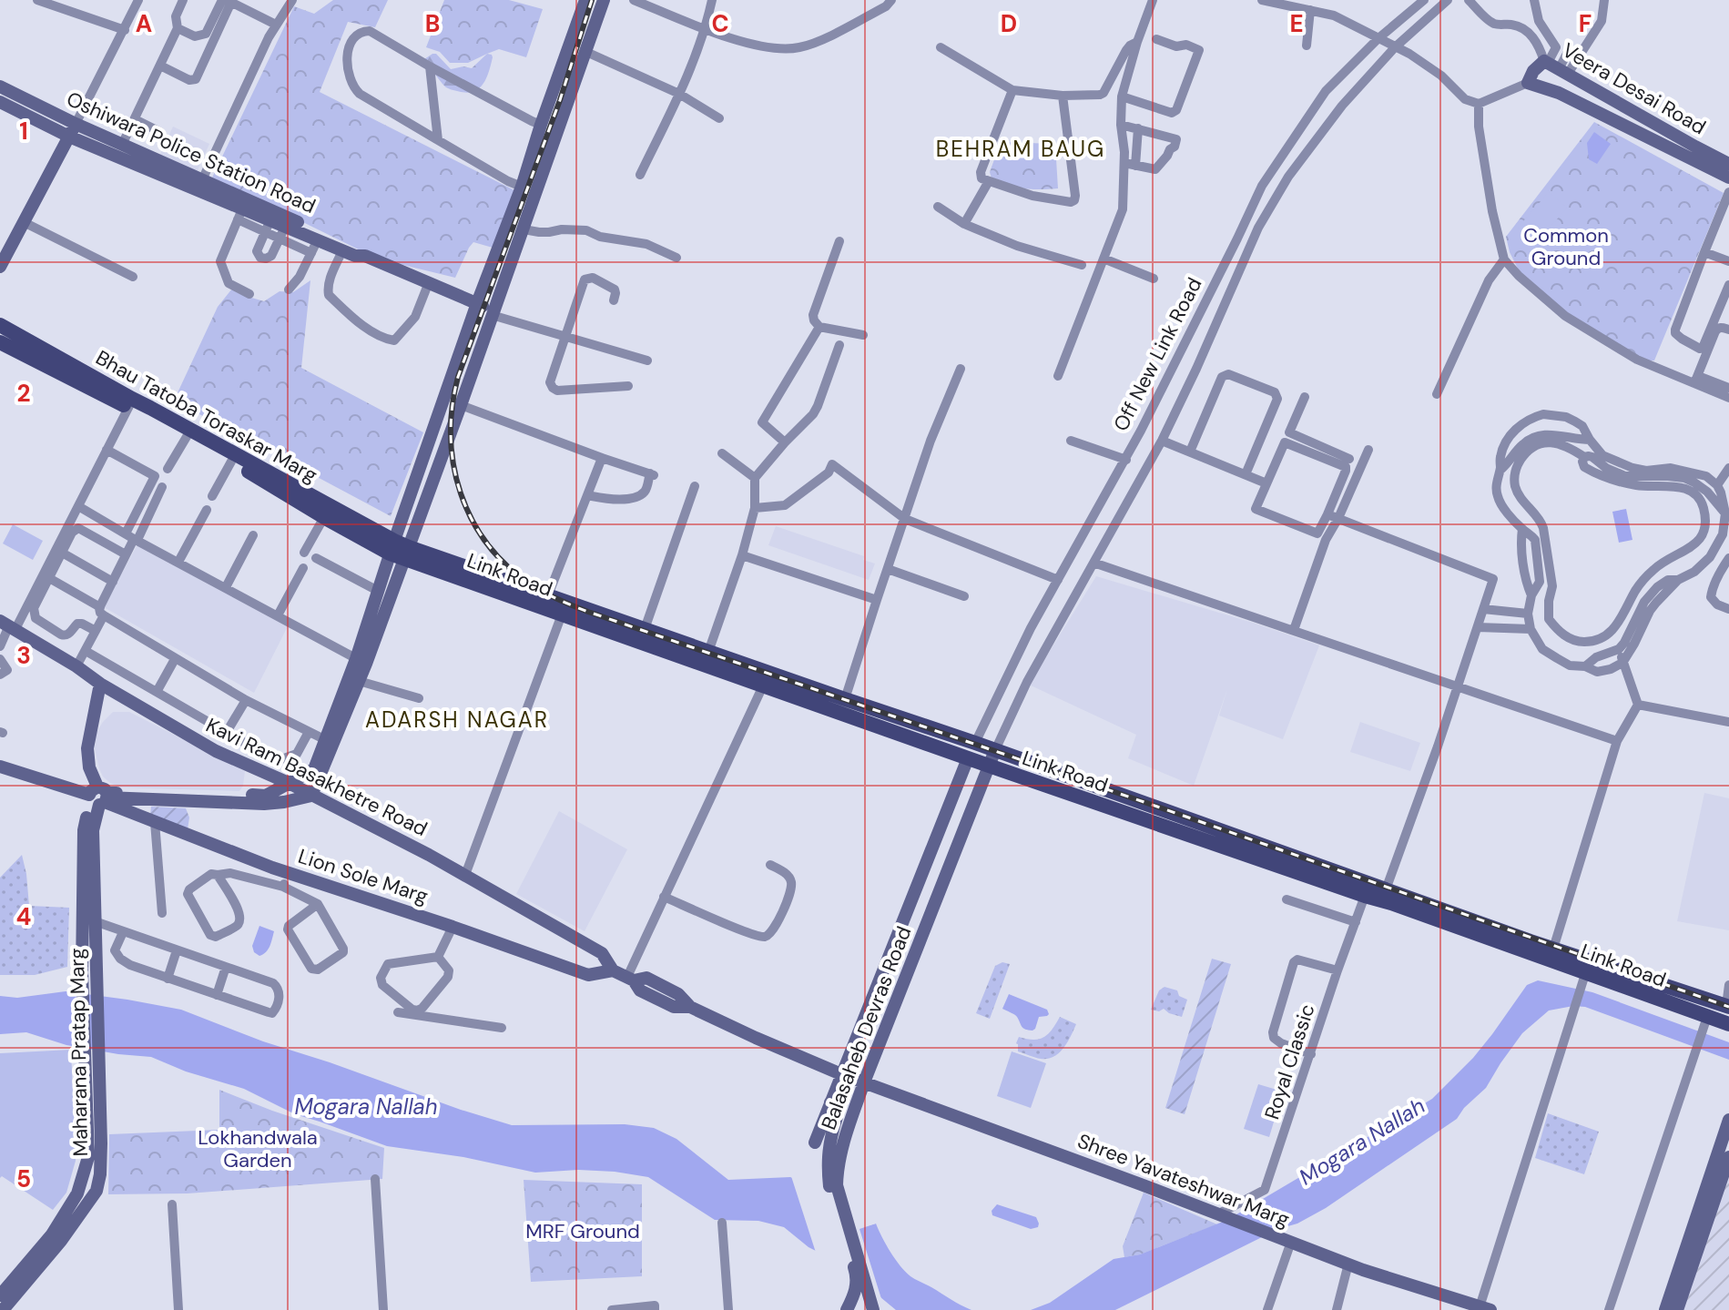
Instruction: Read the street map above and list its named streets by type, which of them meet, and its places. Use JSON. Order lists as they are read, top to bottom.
{
  "streets": {
    "main road": ["Off New Link Road", "Bhau Tatoba Toraskar Marg", "Link Road"],
    "street": [
      "Veera Desai Road",
      "Oshiwara Police Station Road",
      "Kavi Ram Basakhetre Road",
      "Lion Sole Marg",
      "Balasaheb Devras Road",
      "Maharana Pratap Marg",
      "Royal Classic",
      "Shree Yavateshwar Marg"
    ]
  },
  "crossings": [
    ["Off New Link Road", "Link Road"],
    ["Off New Link Road", "Balasaheb Devras Road"],
    ["Bhau Tatoba Toraskar Marg", "Link Road"],
    ["Link Road", "Balasaheb Devras Road"],
    ["Link Road", "Royal Classic"],
    ["Kavi Ram Basakhetre Road", "Lion Sole Marg"],
    ["Kavi Ram Basakhetre Road", "Shree Yavateshwar Marg"],
    ["Lion Sole Marg", "Maharana Pratap Marg"],
    ["Lion Sole Marg", "Shree Yavateshwar Marg"],
    ["Balasaheb Devras Road", "Shree Yavateshwar Marg"],
    ["Royal Classic", "Shree Yavateshwar Marg"]
  ],
  "districts": ["BEHRAM BAUG", "ADARSH NAGAR"],
  "water": ["Mogara Nallah"],
  "parks": ["Common Ground", "Lokhandwala Garden", "MRF Ground"],
  "grid": {
    "columns": [
      "A",
      "B",
      "C",
      "D",
      "E",
      "F"
    ],
    "rows": [
      "1",
      "2",
      "3",
      "4",
      "5"
    ]
  }
}
